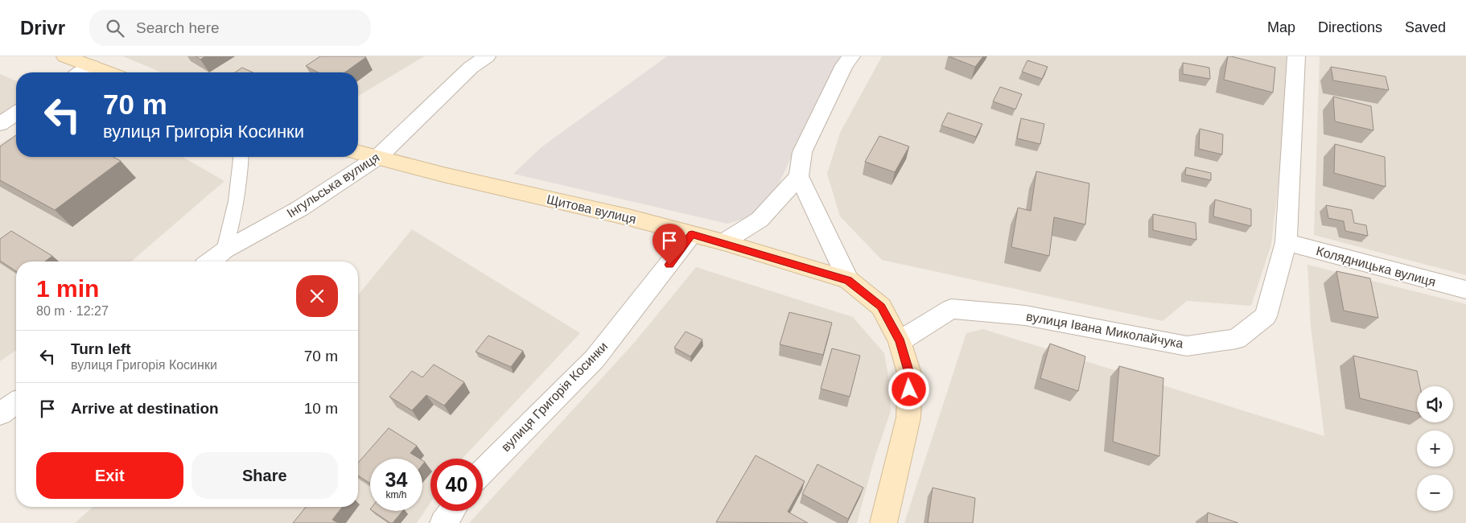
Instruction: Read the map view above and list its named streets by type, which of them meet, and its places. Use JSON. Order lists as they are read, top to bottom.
{
  "streets": {
    "street": [
      "Інгульська вулиця",
      "Щитова вулиця",
      "Колядницька вулиця",
      "вулиця Івана Миколайчука",
      "вулиця Григорія Косинки"
    ]
  },
  "crossings": [
    ["Інгульська вулиця", "Щитова вулиця"],
    ["Щитова вулиця", "вулиця Івана Миколайчука"],
    ["Щитова вулиця", "вулиця Григорія Косинки"],
    ["Колядницька вулиця", "вулиця Івана Миколайчука"]
  ],
  "page": {
    "header": "Drivr",
    "search": "Search here",
    "nav": ["Map", "Directions", "Saved"],
    "turn": ["70 m", "вулиця Григорія Косинки"],
    "heading": ["1 min", "80 m · 12:27"],
    "list": [
      {
        "name": "Turn left",
        "note": "вулиця Григорія Косинки",
        "value": "70 m"
      },
      {
        "name": "Arrive at destination",
        "value": "10 m"
      }
    ],
    "map_buttons": ["+", "−"],
    "buttons": ["Exit", "Share"],
    "speed": "34 km/h",
    "limit": "40"
  }
}
